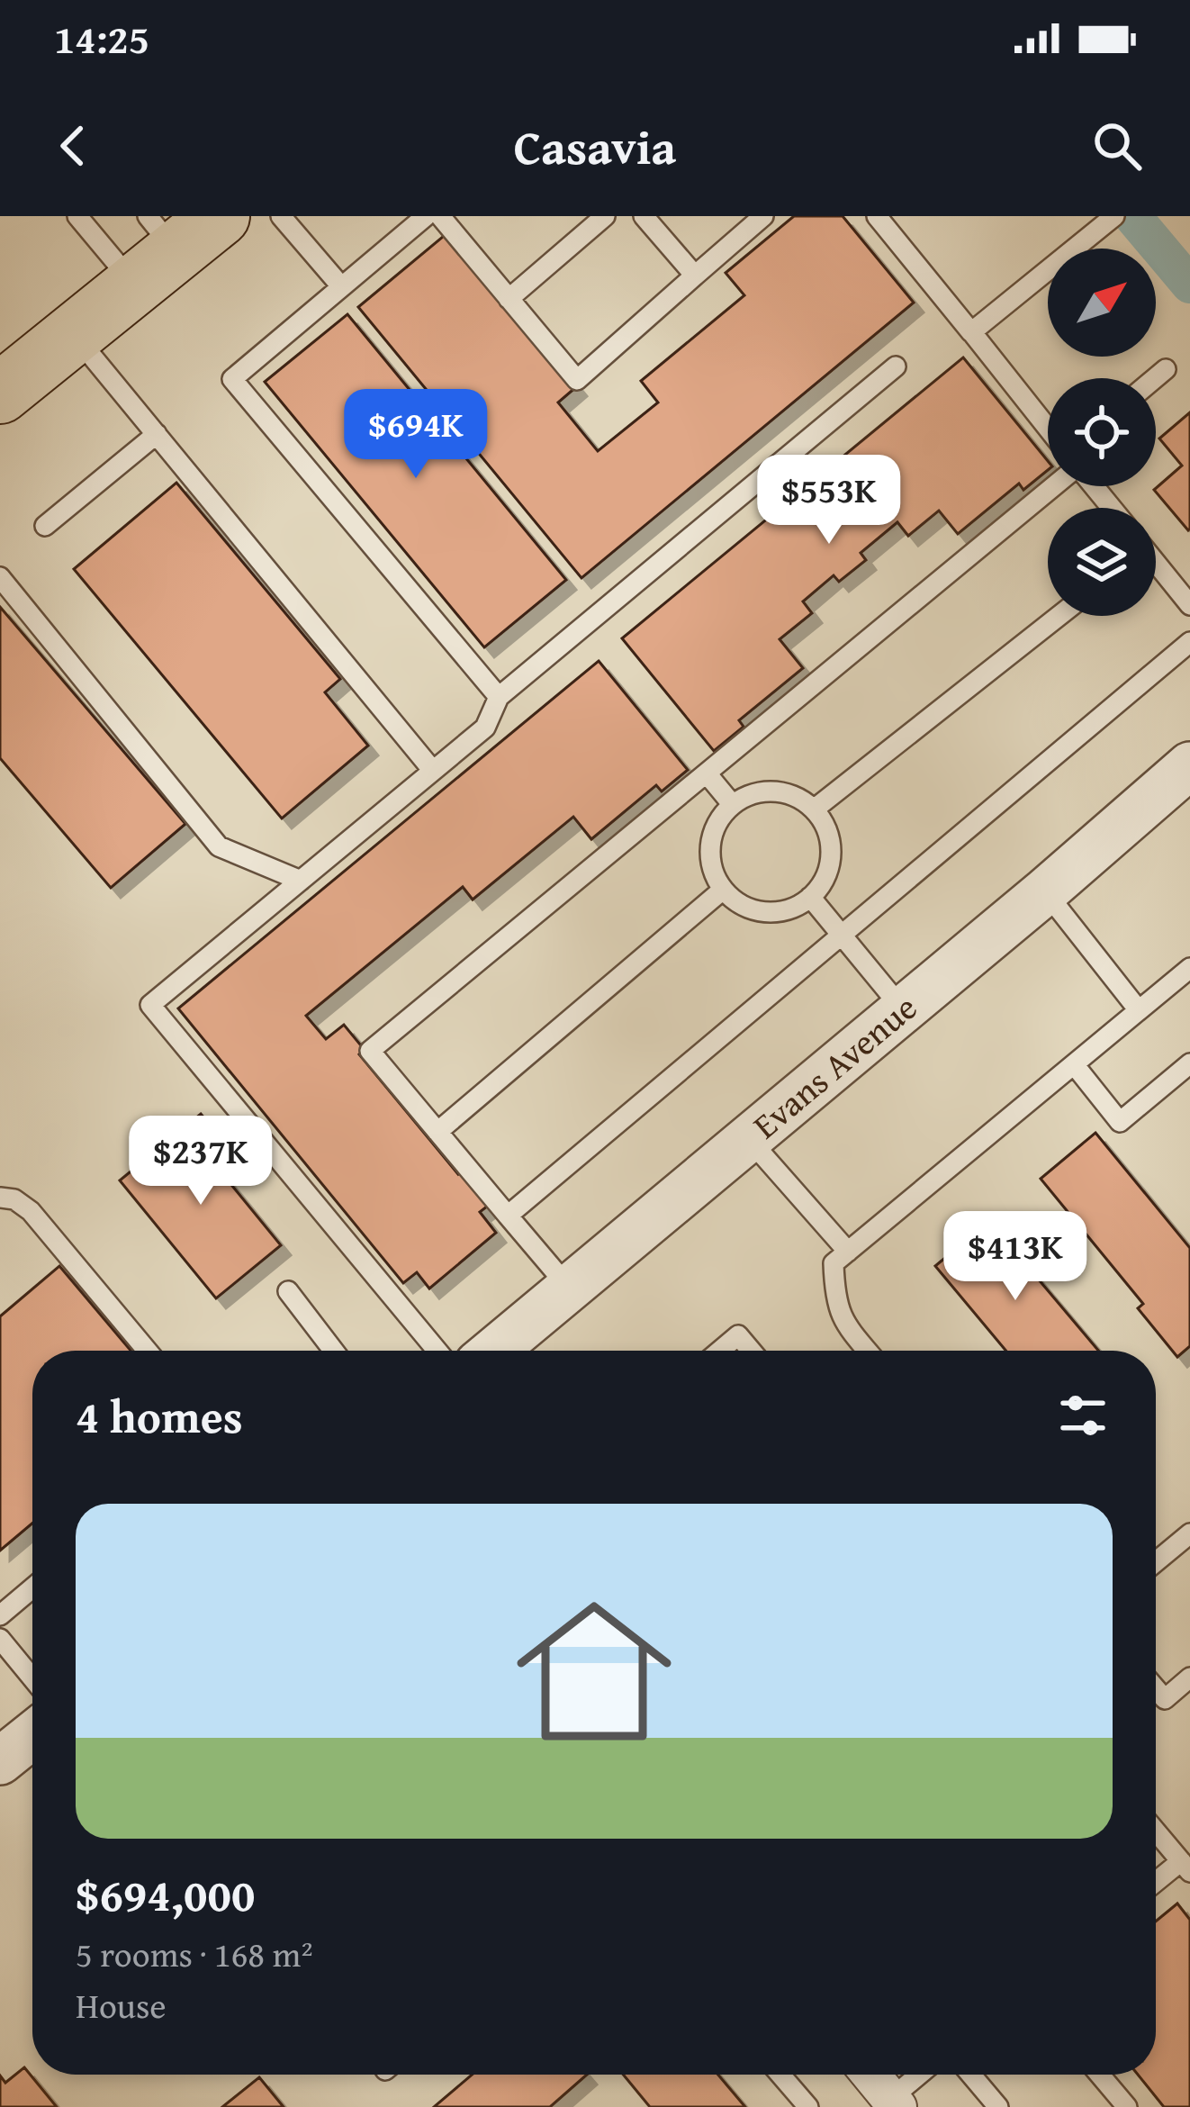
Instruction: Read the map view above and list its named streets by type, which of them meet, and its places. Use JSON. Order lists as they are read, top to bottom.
{
  "streets": {
    "street": ["Evans Avenue"]
  },
  "north": "top right",
  "page": {
    "status": "14:25",
    "header": "Casavia",
    "price": [
      "$694K",
      "$553K",
      "$237K",
      "$413K"
    ],
    "heading": "4 homes",
    "list": [
      {
        "name": "$694,000",
        "note": "5 rooms · 168 m² · House"
      }
    ]
  }
}
